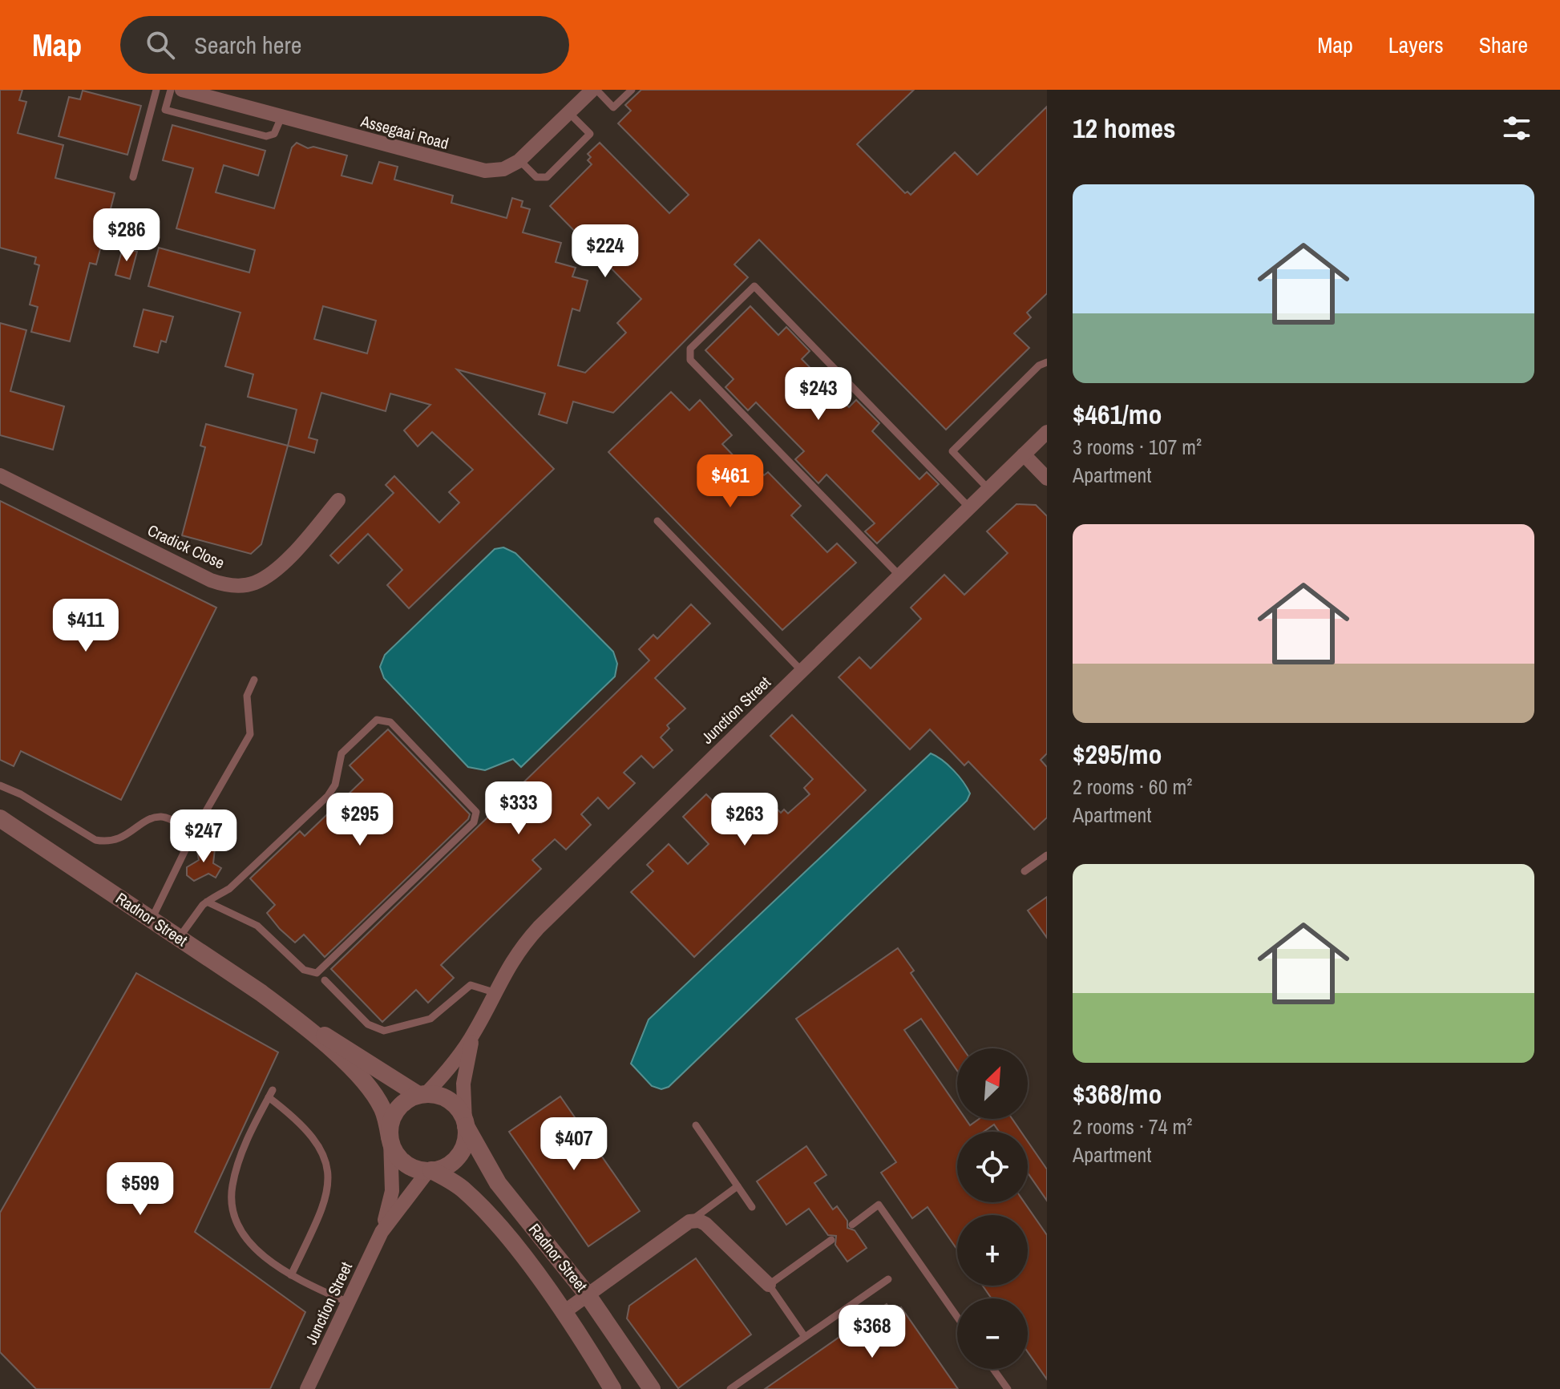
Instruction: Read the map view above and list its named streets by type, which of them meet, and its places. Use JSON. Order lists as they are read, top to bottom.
{
  "streets": {
    "street": [
      "Assegaai Road",
      "Cradick Close",
      "Junction Street",
      "Radnor Street"
    ]
  },
  "crossings": [
    ["Junction Street", "Radnor Street"]
  ],
  "north": "top right",
  "page": {
    "header": "Map",
    "search": "Search here",
    "nav": ["Map", "Layers", "Share"],
    "heading": "12 homes",
    "list": [
      {
        "name": "$461/mo",
        "note": "3 rooms · 107 m² · Apartment"
      },
      {
        "name": "$295/mo",
        "note": "2 rooms · 60 m² · Apartment"
      },
      {
        "name": "$368/mo",
        "note": "2 rooms · 74 m² · Apartment"
      }
    ],
    "price": [
      "$286",
      "$224",
      "$243",
      "$461",
      "$411",
      "$333",
      "$295",
      "$263",
      "$247",
      "$407",
      "$599",
      "$368"
    ],
    "map_buttons": ["+", "−"]
  }
}
